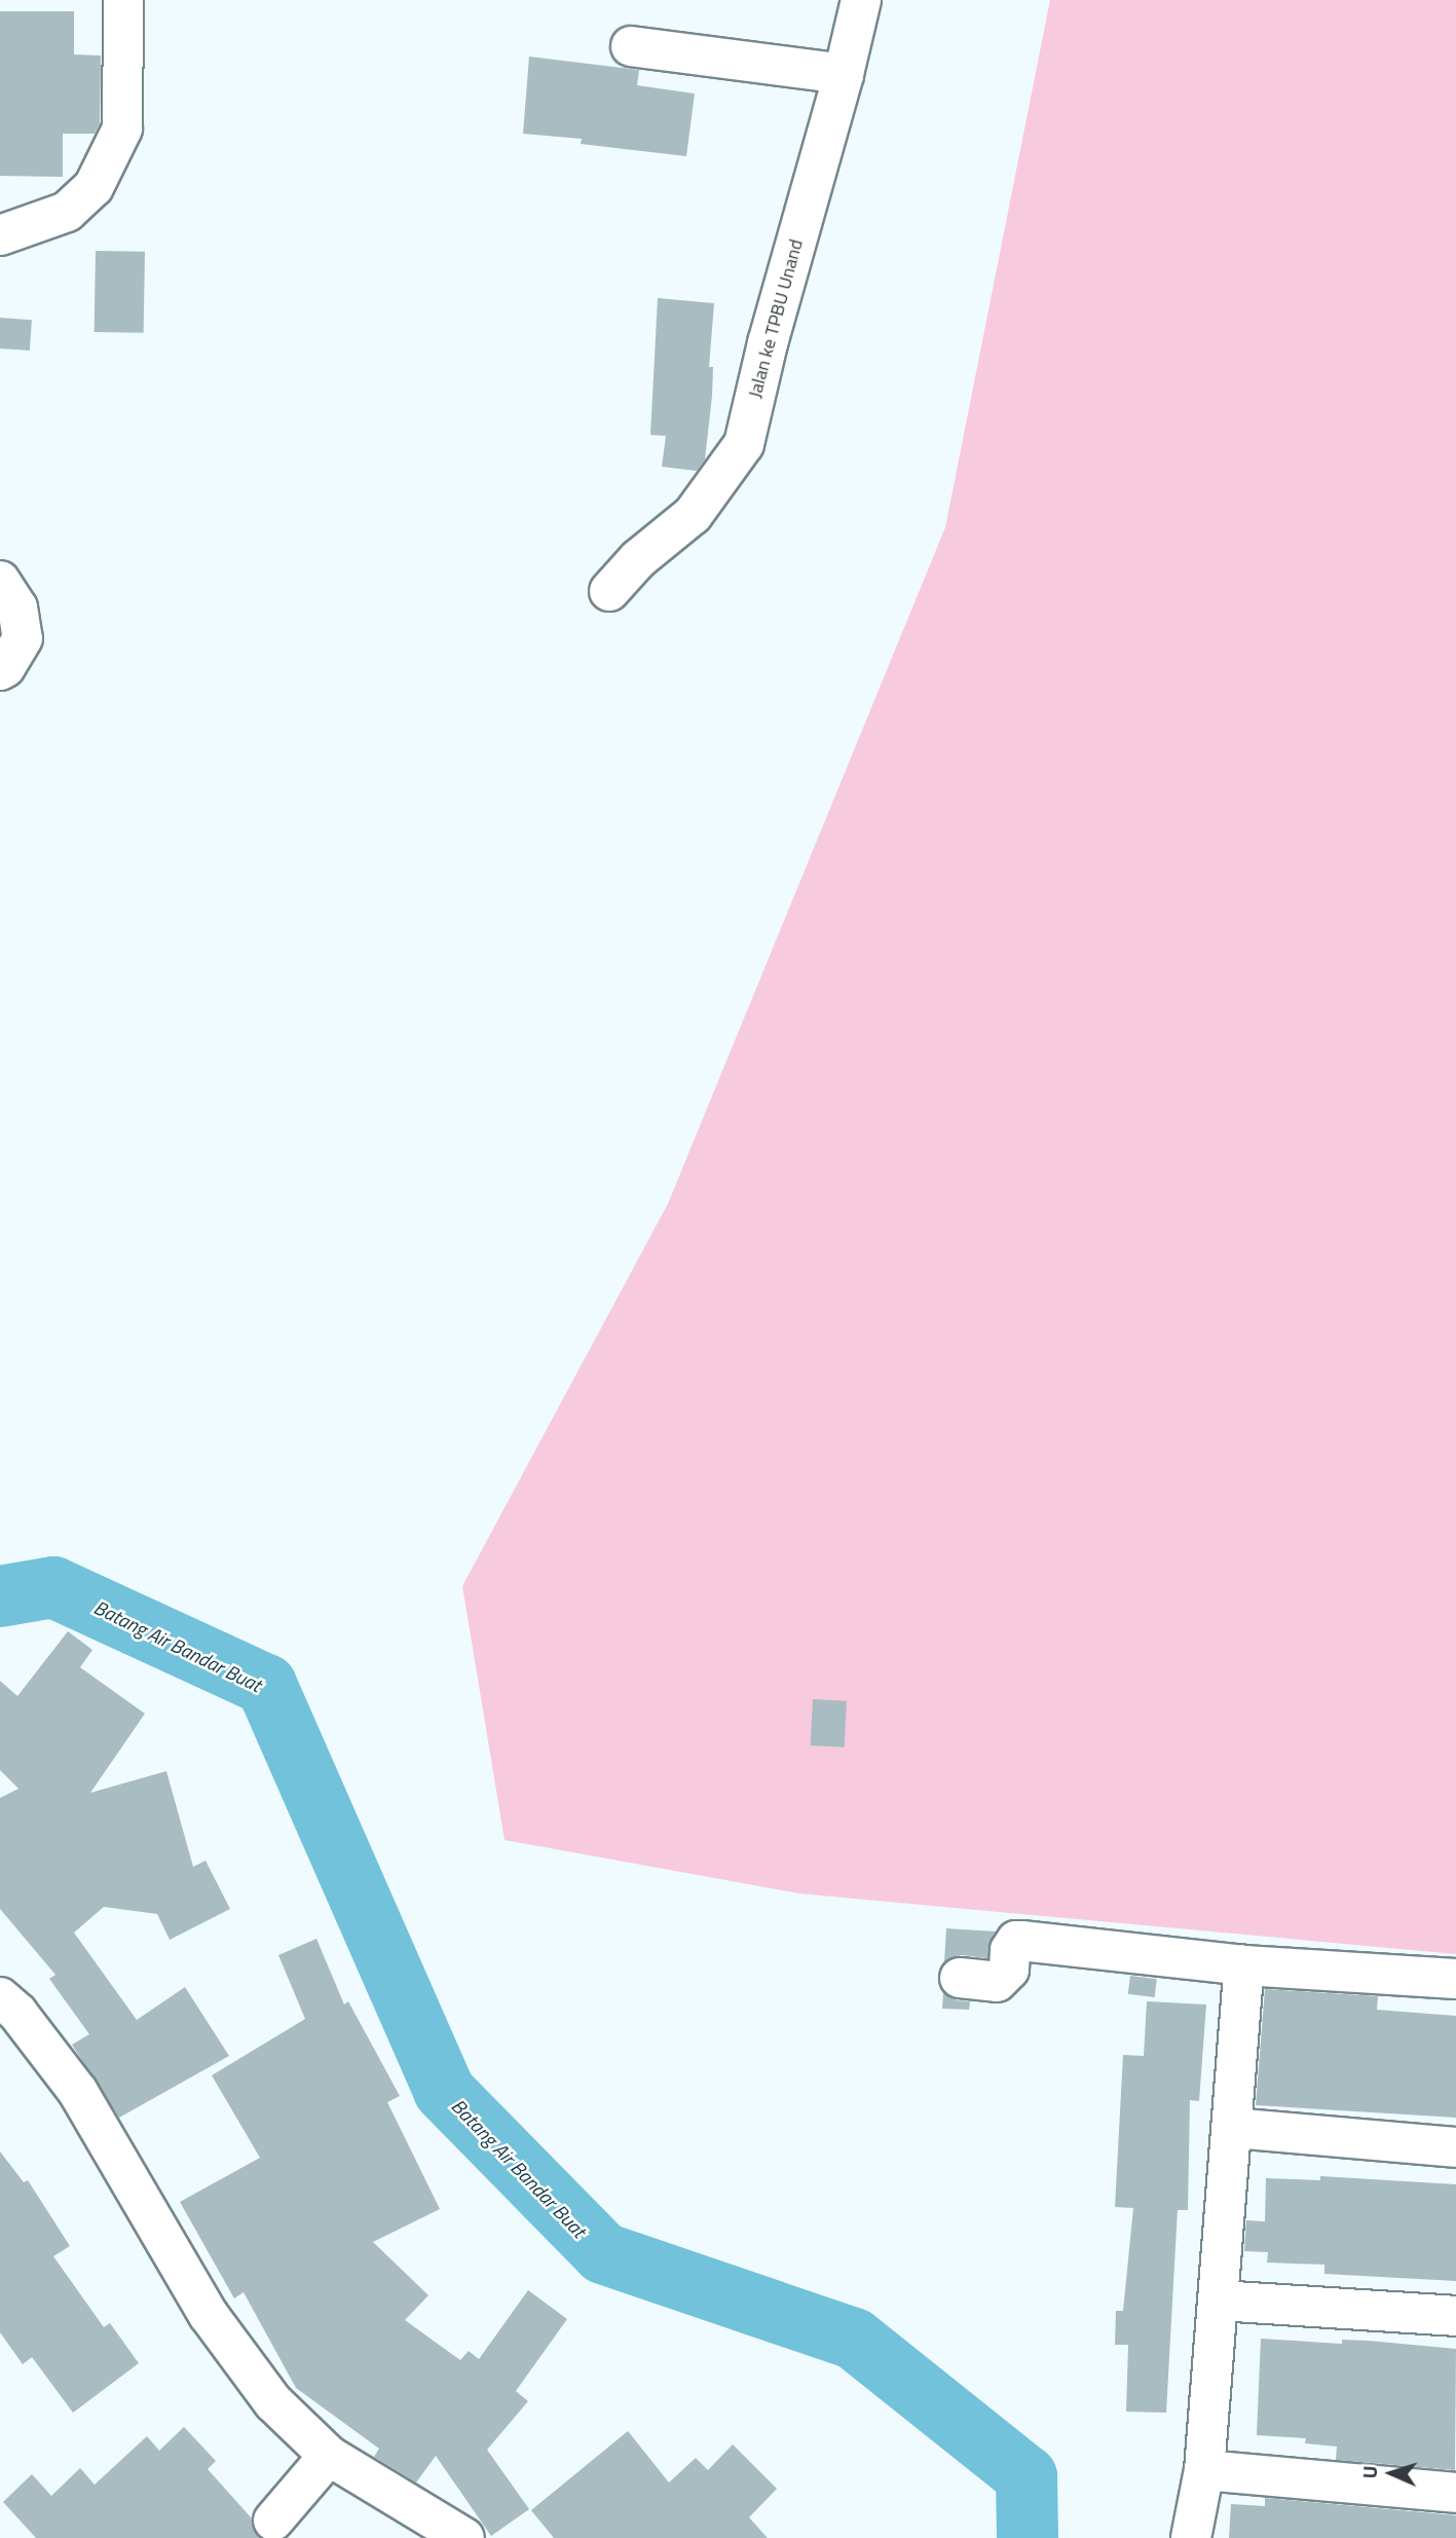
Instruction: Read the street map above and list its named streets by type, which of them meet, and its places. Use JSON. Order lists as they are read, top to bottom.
{
  "streets": {
    "street": ["Jalan ke TPBU Unand"]
  },
  "water": ["Batang Air Bandar Buat"],
  "north": "left"
}
